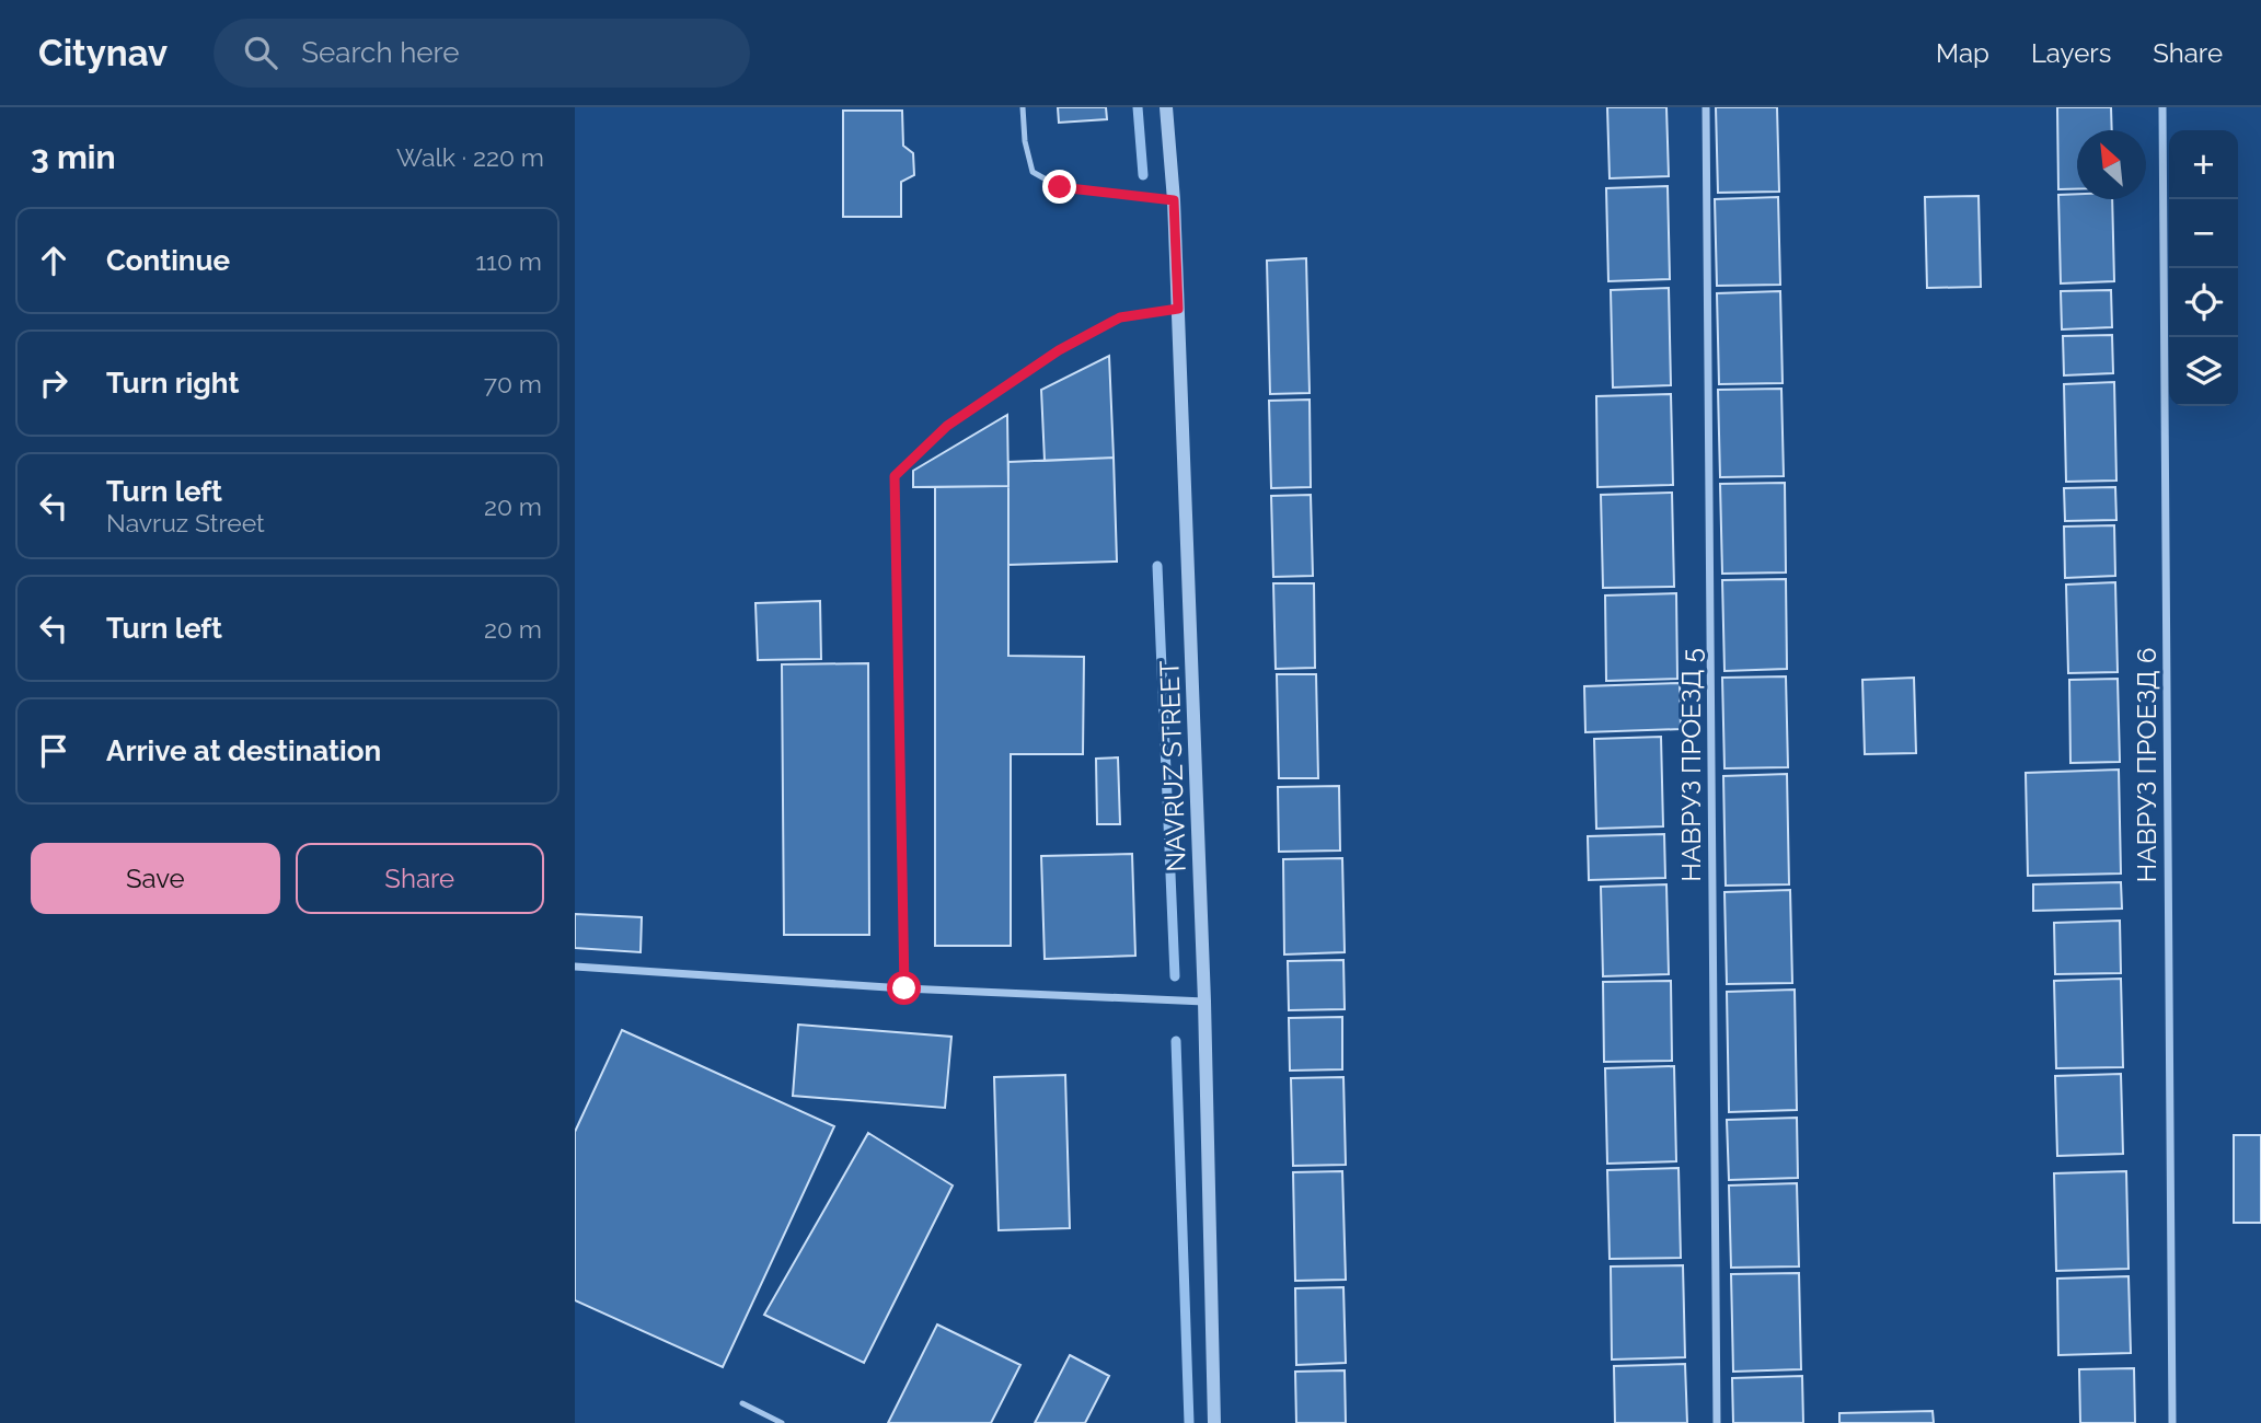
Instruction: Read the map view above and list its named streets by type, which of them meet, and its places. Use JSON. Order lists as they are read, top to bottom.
{
  "streets": {
    "street": ["НАВРУЗ ПРОЕЗД 5", "НАВРУЗ ПРОЕЗД 6", "NAVRUZ STREET"]
  },
  "north": "top left",
  "page": {
    "header": "Citynav",
    "search": "Search here",
    "nav": ["Map", "Layers", "Share"],
    "heading": ["3 min", "Walk · 220 m"],
    "map_buttons": ["+", "−"],
    "list": [
      ["Continue", "110 m"],
      ["Turn right", "70 m"],
      ["Turn left", "Navruz Street", "20 m"],
      ["Turn left", "20 m"],
      "Arrive at destination"
    ],
    "buttons": ["Save", "Share"]
  }
}
